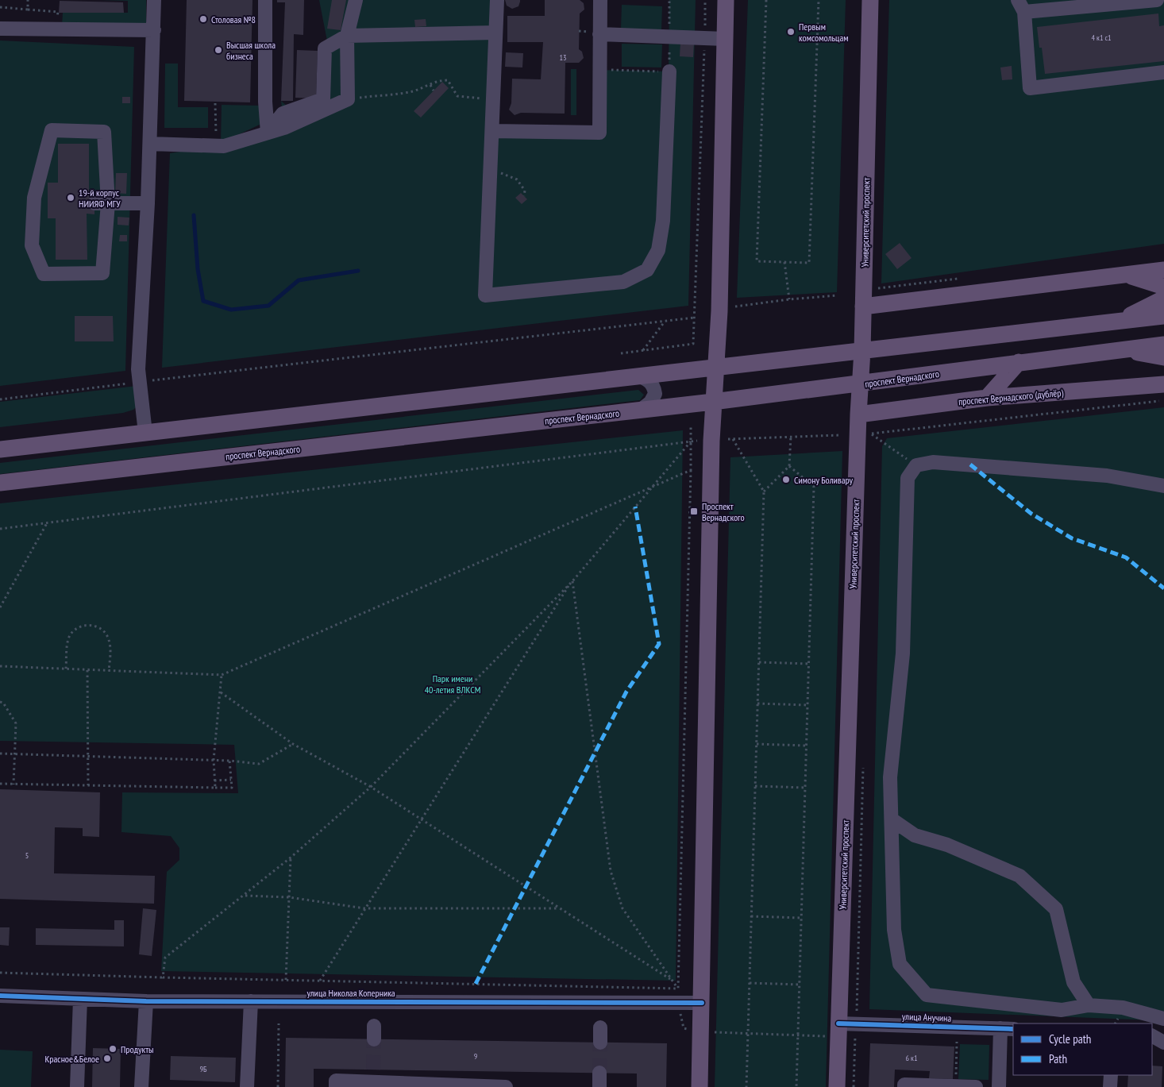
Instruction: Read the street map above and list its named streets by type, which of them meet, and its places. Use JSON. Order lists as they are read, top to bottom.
{
  "streets": {
    "main road": ["Университетский проспект", "проспект Вернадского", "проспект Вернадского (дублёр)"],
    "street": ["улица Николая Коперника", "улица Анучина"]
  },
  "crossings": [
    ["Университетский проспект", "проспект Вернадского"],
    ["Университетский проспект", "проспект Вернадского (дублёр)"],
    ["Университетский проспект", "улица Анучина"]
  ],
  "parks": ["Парк имени 40-летия ВЛКСМ"],
  "places": {
    "other": [
      "Столовая №8",
      "Первым комсомольцам",
      "Высшая школа бизнеса",
      "19-й корпус НИИЯФ МГУ",
      "Симону Боливару",
      "Продукты",
      "Красное&Белое"
    ],
    "transit": ["Проспект Вернадского"]
  },
  "house_numbers": [
    "4 к1 с1",
    "13",
    "5",
    "9",
    "6 к1",
    "9Б"
  ],
  "legend": ["Cycle path", "Path"]
}
